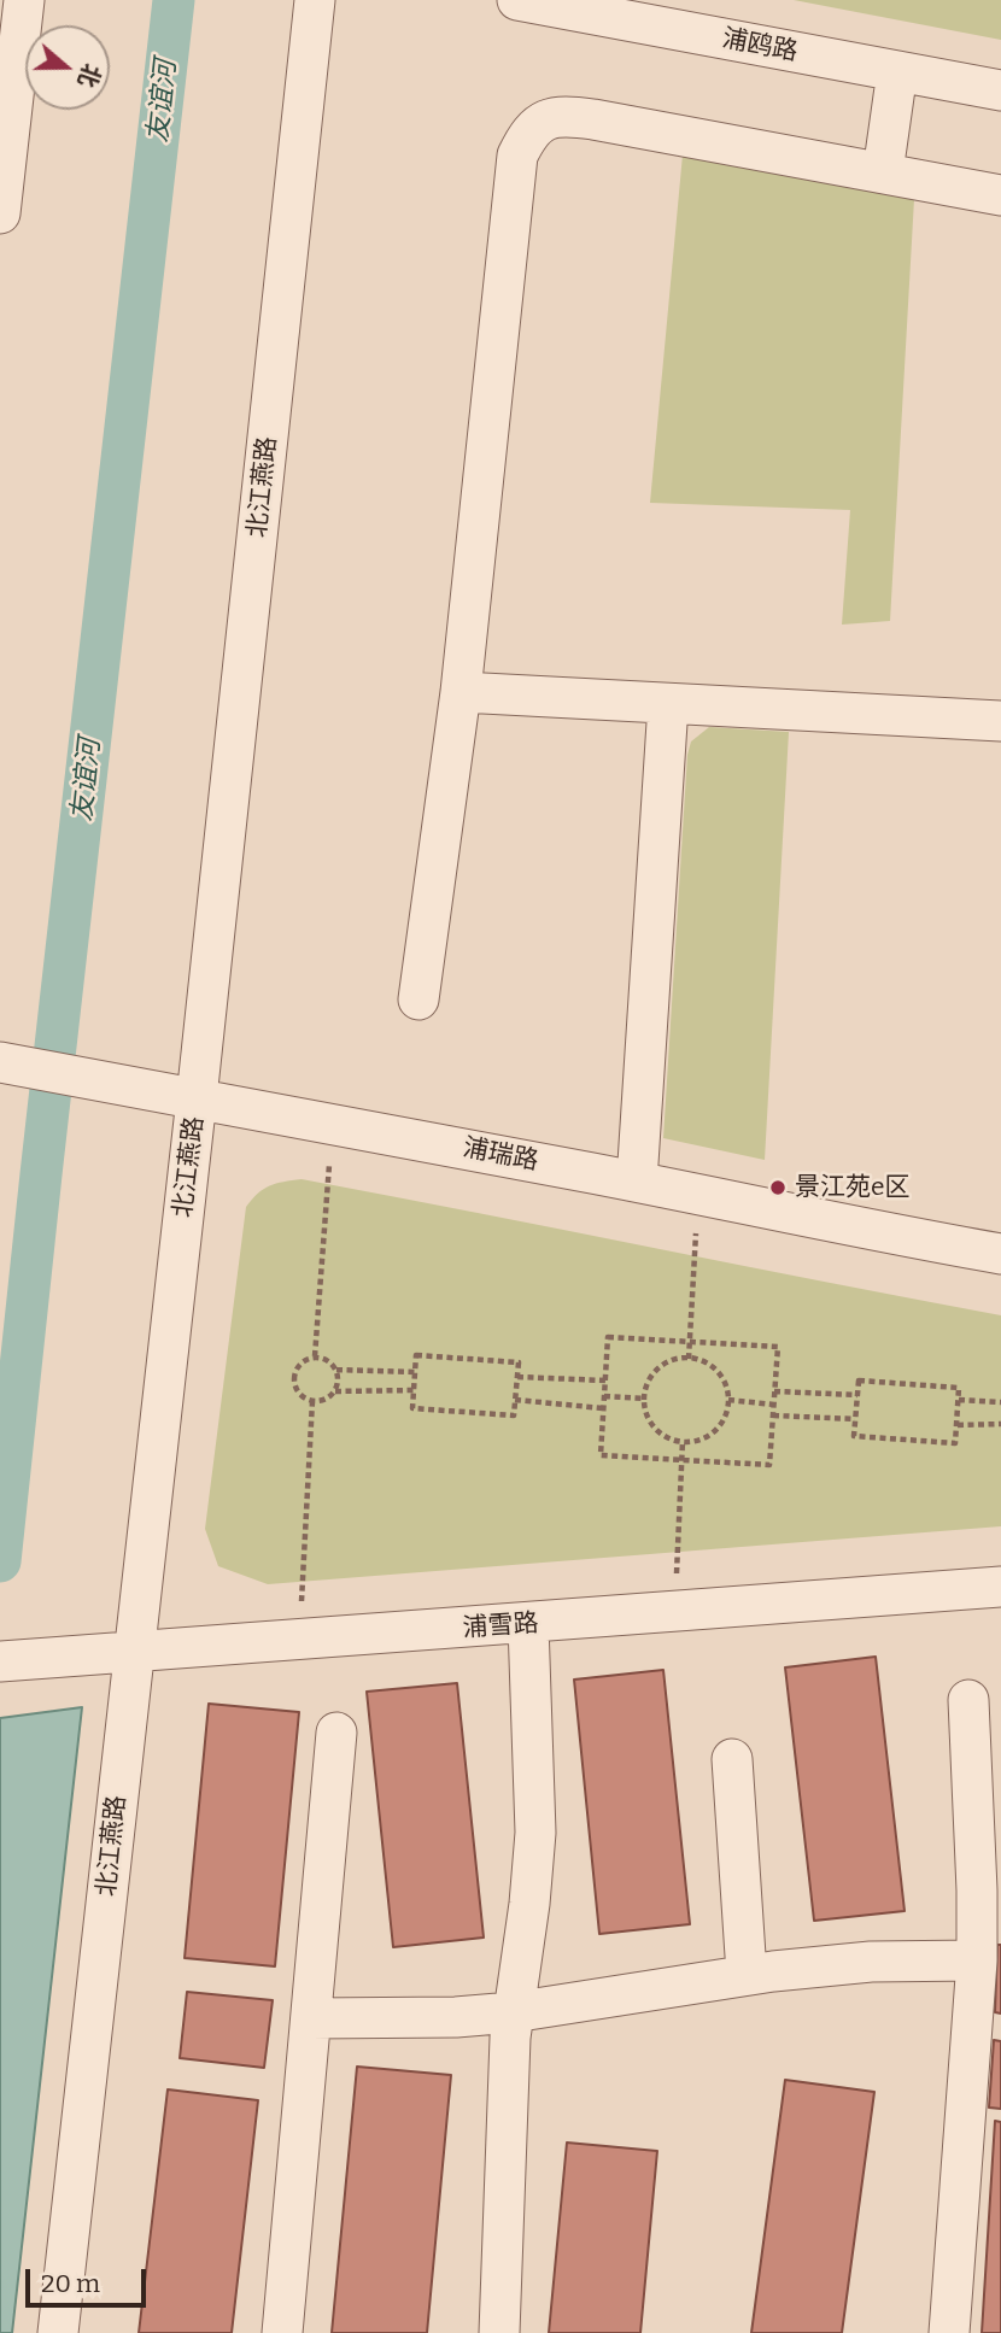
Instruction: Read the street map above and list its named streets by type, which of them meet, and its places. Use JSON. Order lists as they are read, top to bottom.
{
  "streets": {
    "street": [
      "浦鸥路",
      "北江燕路",
      "浦瑞路",
      "浦雪路"
    ]
  },
  "crossings": [
    ["北江燕路", "浦瑞路"],
    ["北江燕路", "浦雪路"]
  ],
  "water": ["友谊河"],
  "places": ["景江苑e区"],
  "scale_bar": "20 m",
  "north": "right"
}
